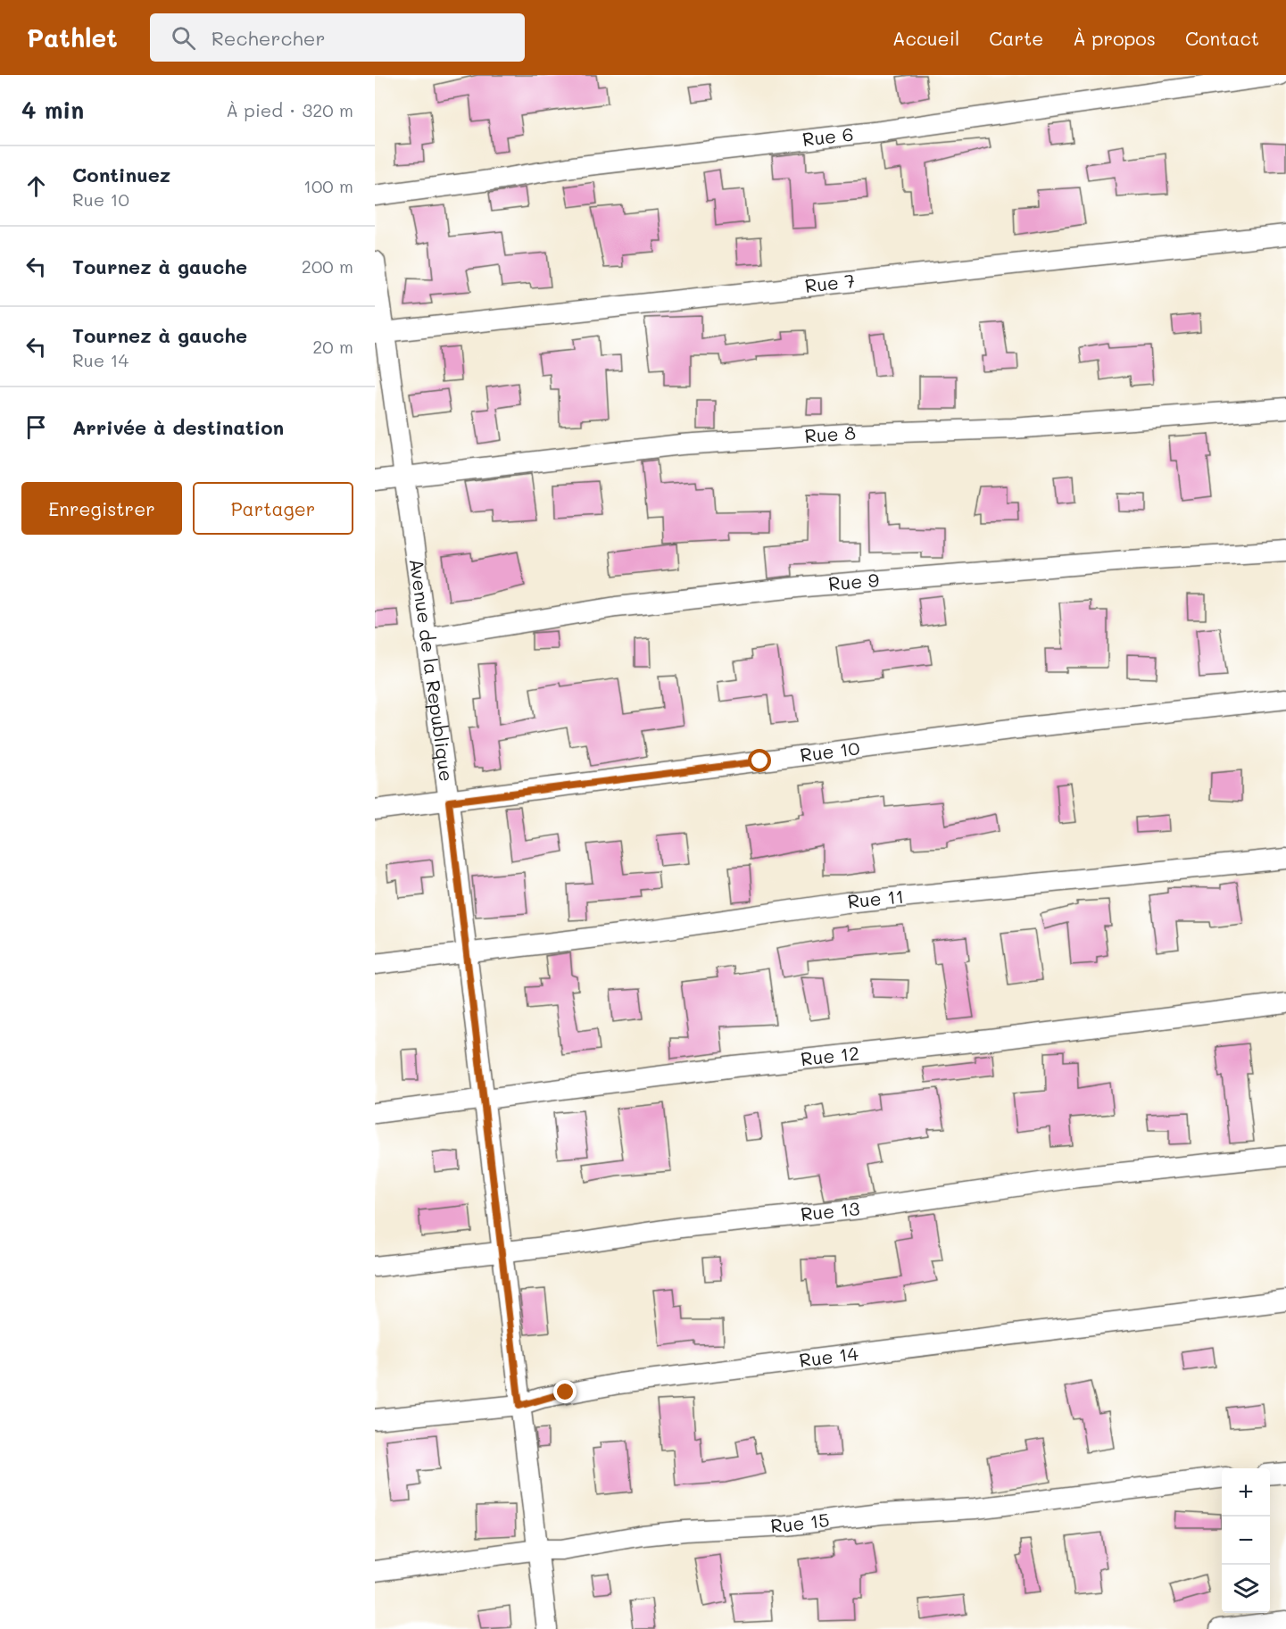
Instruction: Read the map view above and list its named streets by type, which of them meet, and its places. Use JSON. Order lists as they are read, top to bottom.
{
  "streets": {
    "street": [
      "Rue 6",
      "Rue 7",
      "Rue 8",
      "Rue 9",
      "Avenue de la Republique",
      "Rue 10",
      "Rue 11",
      "Rue 12",
      "Rue 13",
      "Rue 14",
      "Rue 15"
    ]
  },
  "crossings": [
    ["Rue 7", "Avenue de la Republique"],
    ["Rue 8", "Avenue de la Republique"],
    ["Rue 9", "Avenue de la Republique"],
    ["Avenue de la Republique", "Rue 10"],
    ["Avenue de la Republique", "Rue 11"],
    ["Avenue de la Republique", "Rue 12"],
    ["Avenue de la Republique", "Rue 13"],
    ["Avenue de la Republique", "Rue 14"],
    ["Avenue de la Republique", "Rue 15"]
  ],
  "page": {
    "header": "Pathlet",
    "search": "Rechercher",
    "nav": [
      "Accueil",
      "Carte",
      "À propos",
      "Contact"
    ],
    "heading": ["4 min", "À pied · 320 m"],
    "list": [
      ["Continuez", "Rue 10", "100 m"],
      ["Tournez à gauche", "200 m"],
      ["Tournez à gauche", "Rue 14", "20 m"],
      "Arrivée à destination"
    ],
    "buttons": ["Enregistrer", "Partager"],
    "map_buttons": ["+", "−"]
  }
}
